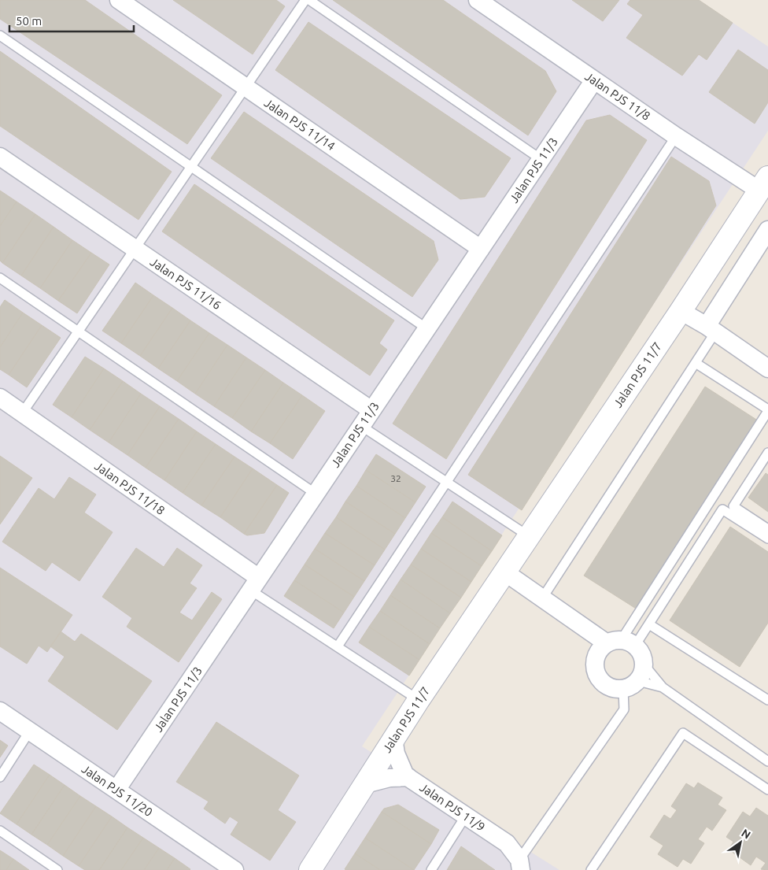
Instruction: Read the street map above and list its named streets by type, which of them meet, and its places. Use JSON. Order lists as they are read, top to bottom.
{
  "streets": {
    "street": [
      "Jalan PJS 11/8",
      "Jalan PJS 11/14",
      "Jalan PJS 11/3",
      "Jalan PJS 11/16",
      "Jalan PJS 11/7",
      "Jalan PJS 11/18",
      "Jalan PJS 11/20",
      "Jalan PJS 11/9"
    ]
  },
  "crossings": [
    ["Jalan PJS 11/8", "Jalan PJS 11/3"],
    ["Jalan PJS 11/8", "Jalan PJS 11/7"],
    ["Jalan PJS 11/14", "Jalan PJS 11/3"],
    ["Jalan PJS 11/3", "Jalan PJS 11/16"],
    ["Jalan PJS 11/3", "Jalan PJS 11/18"],
    ["Jalan PJS 11/3", "Jalan PJS 11/20"],
    ["Jalan PJS 11/7", "Jalan PJS 11/9"]
  ],
  "house_numbers": ["32"],
  "scale_bar": "50 m",
  "north": "top right"
}
